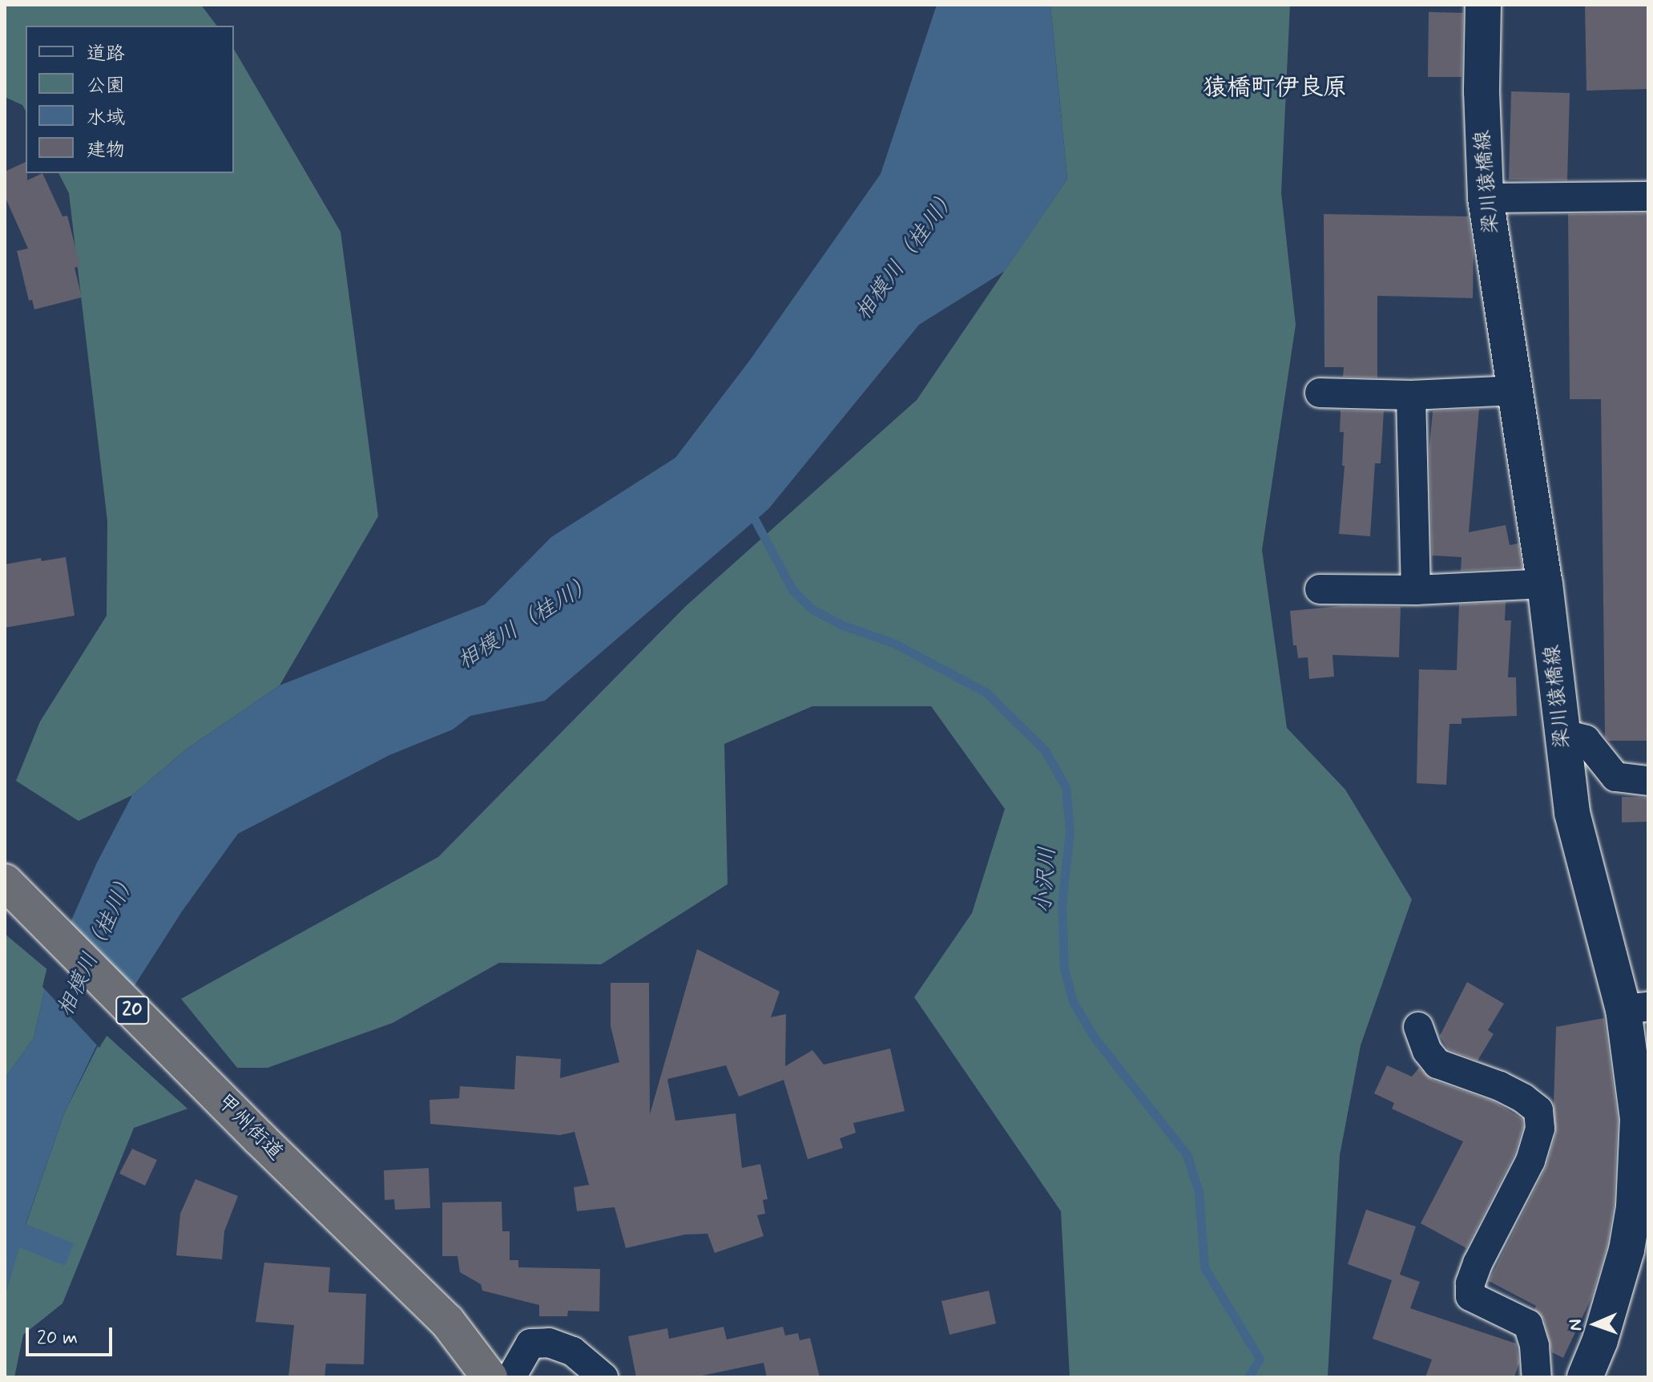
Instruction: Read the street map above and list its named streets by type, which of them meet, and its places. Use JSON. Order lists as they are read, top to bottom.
{
  "streets": {
    "highway": ["20", "甲州街道"],
    "main road": ["梁川猿橋線"]
  },
  "districts": ["猿橋町伊良原"],
  "water": ["相模川（桂川）", "小沢川"],
  "legend": [
    "道路",
    "公園",
    "水域",
    "建物"
  ],
  "scale_bar": "20 m",
  "north": "left"
}
